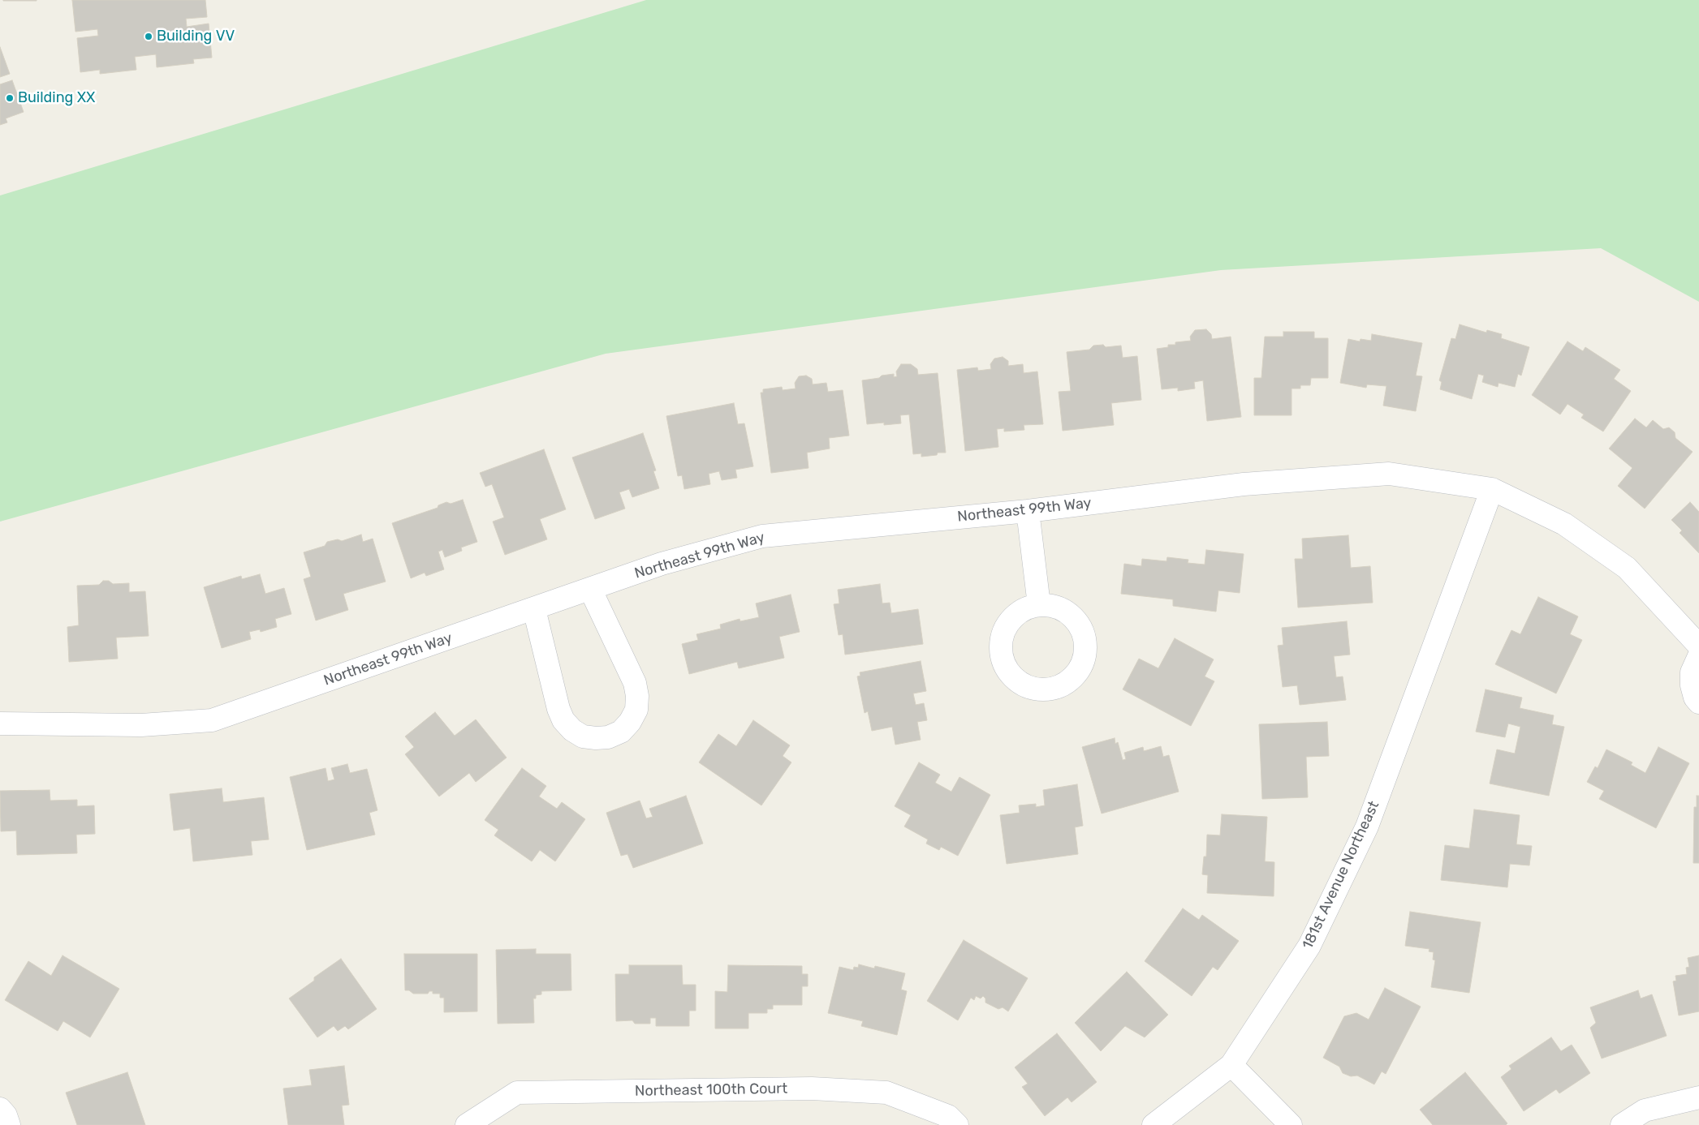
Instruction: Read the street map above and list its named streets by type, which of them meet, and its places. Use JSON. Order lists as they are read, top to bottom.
{
  "streets": {
    "street": ["Northeast 99th Way", "181st Avenue Northeast", "Northeast 100th Court"]
  },
  "crossings": [
    ["Northeast 99th Way", "181st Avenue Northeast"]
  ],
  "places": ["Building VV", "Building XX"]
}
